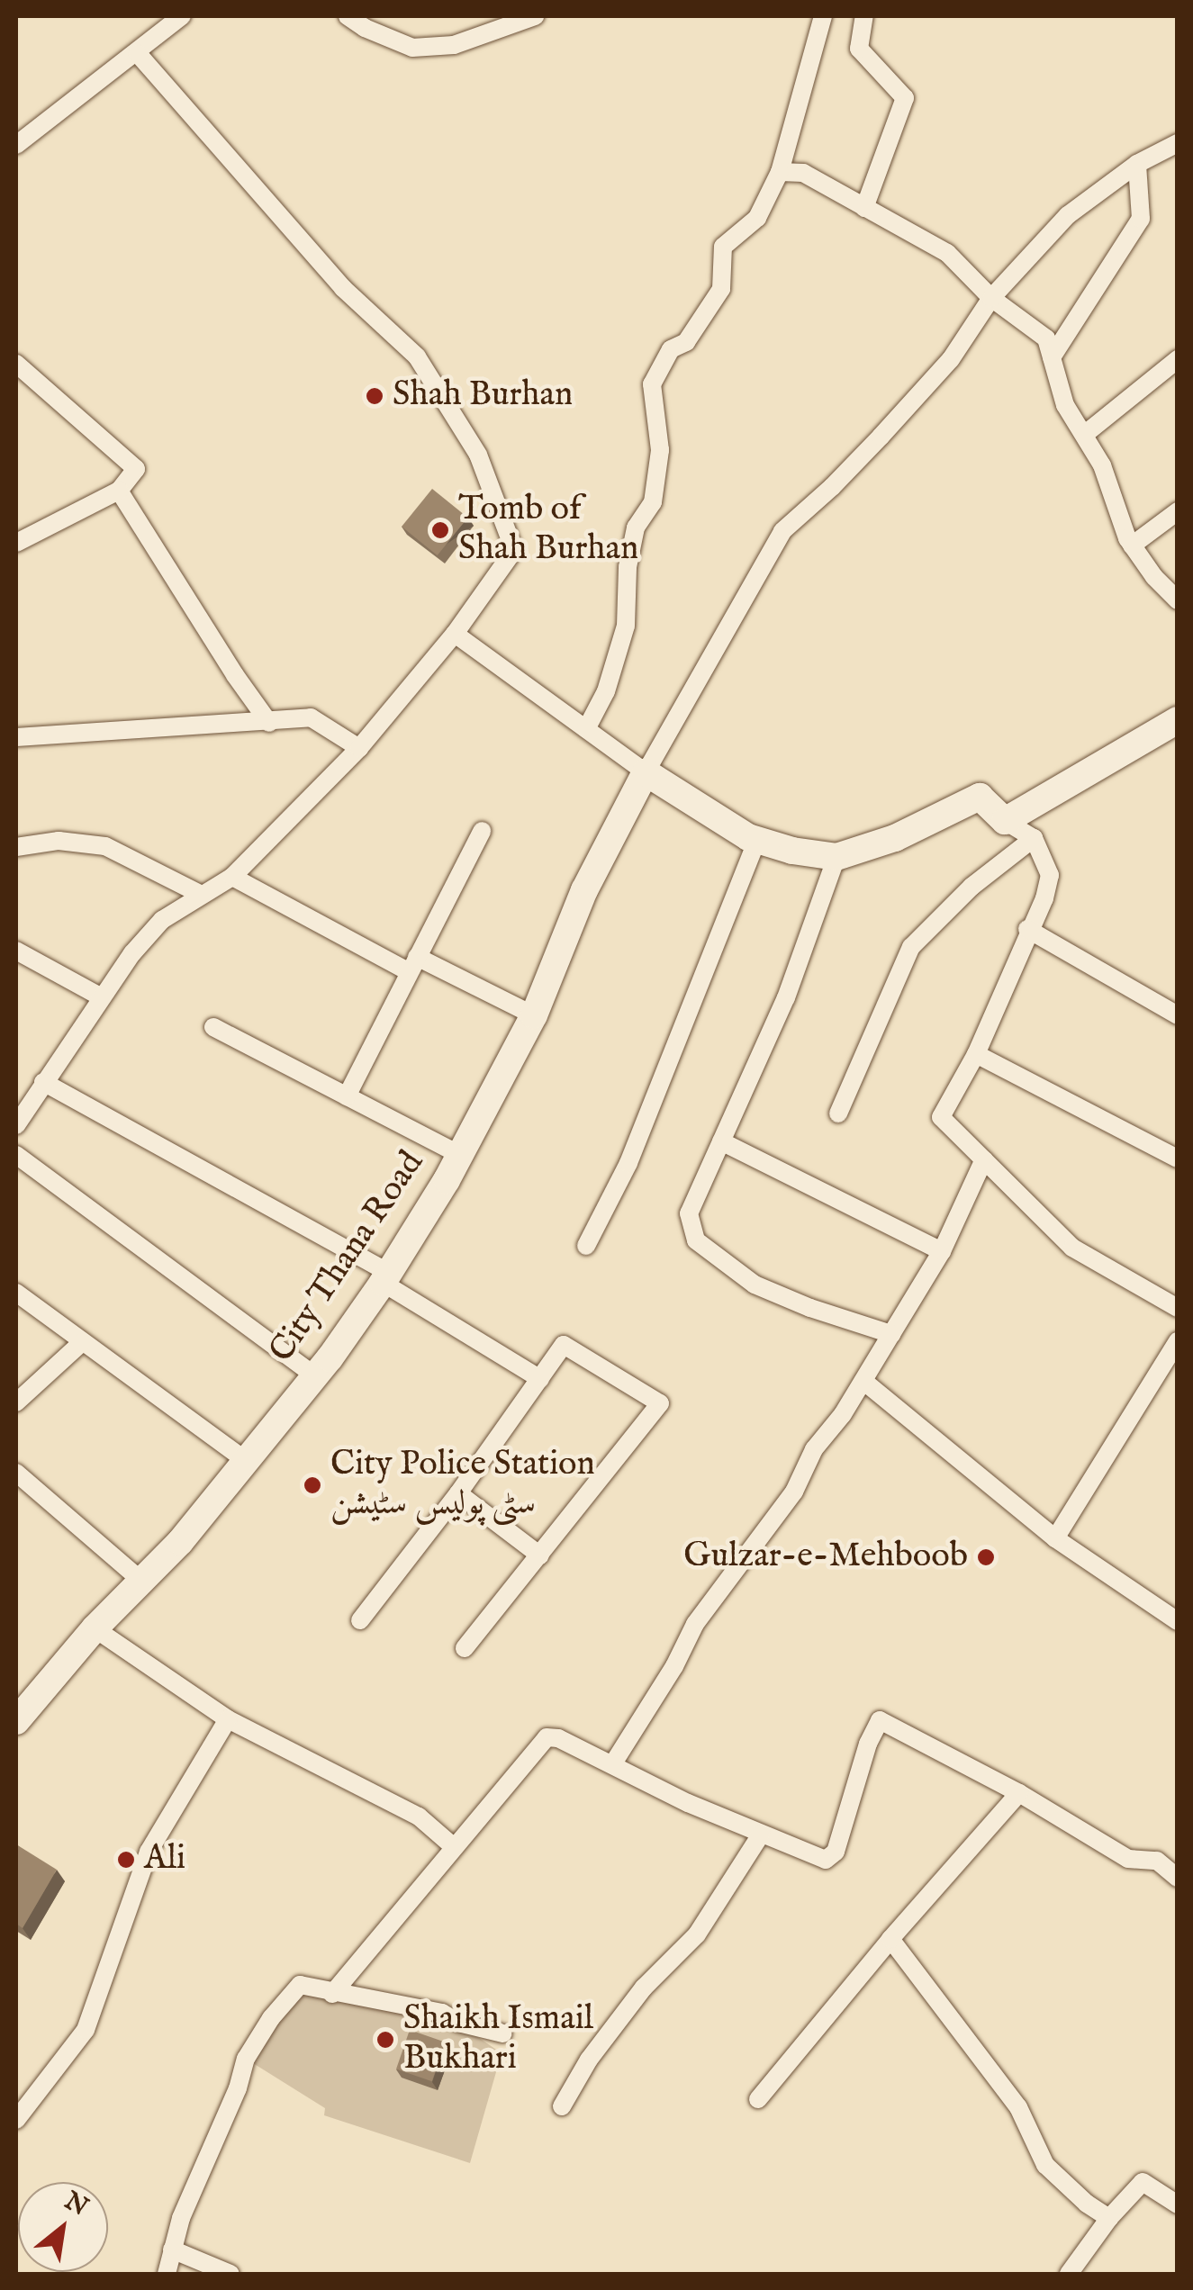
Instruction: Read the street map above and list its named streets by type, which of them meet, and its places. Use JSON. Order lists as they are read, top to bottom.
{
  "streets": {
    "street": ["City Thana Road"]
  },
  "places": [
    "Shah Burhan",
    "Tomb of Shah Burhan",
    "City Police Station سٹی پولیس سٹیشن",
    "Gulzar-e-Mehboob",
    "Ali",
    "Shaikh Ismail Bukhari"
  ],
  "north": "top right"
}
